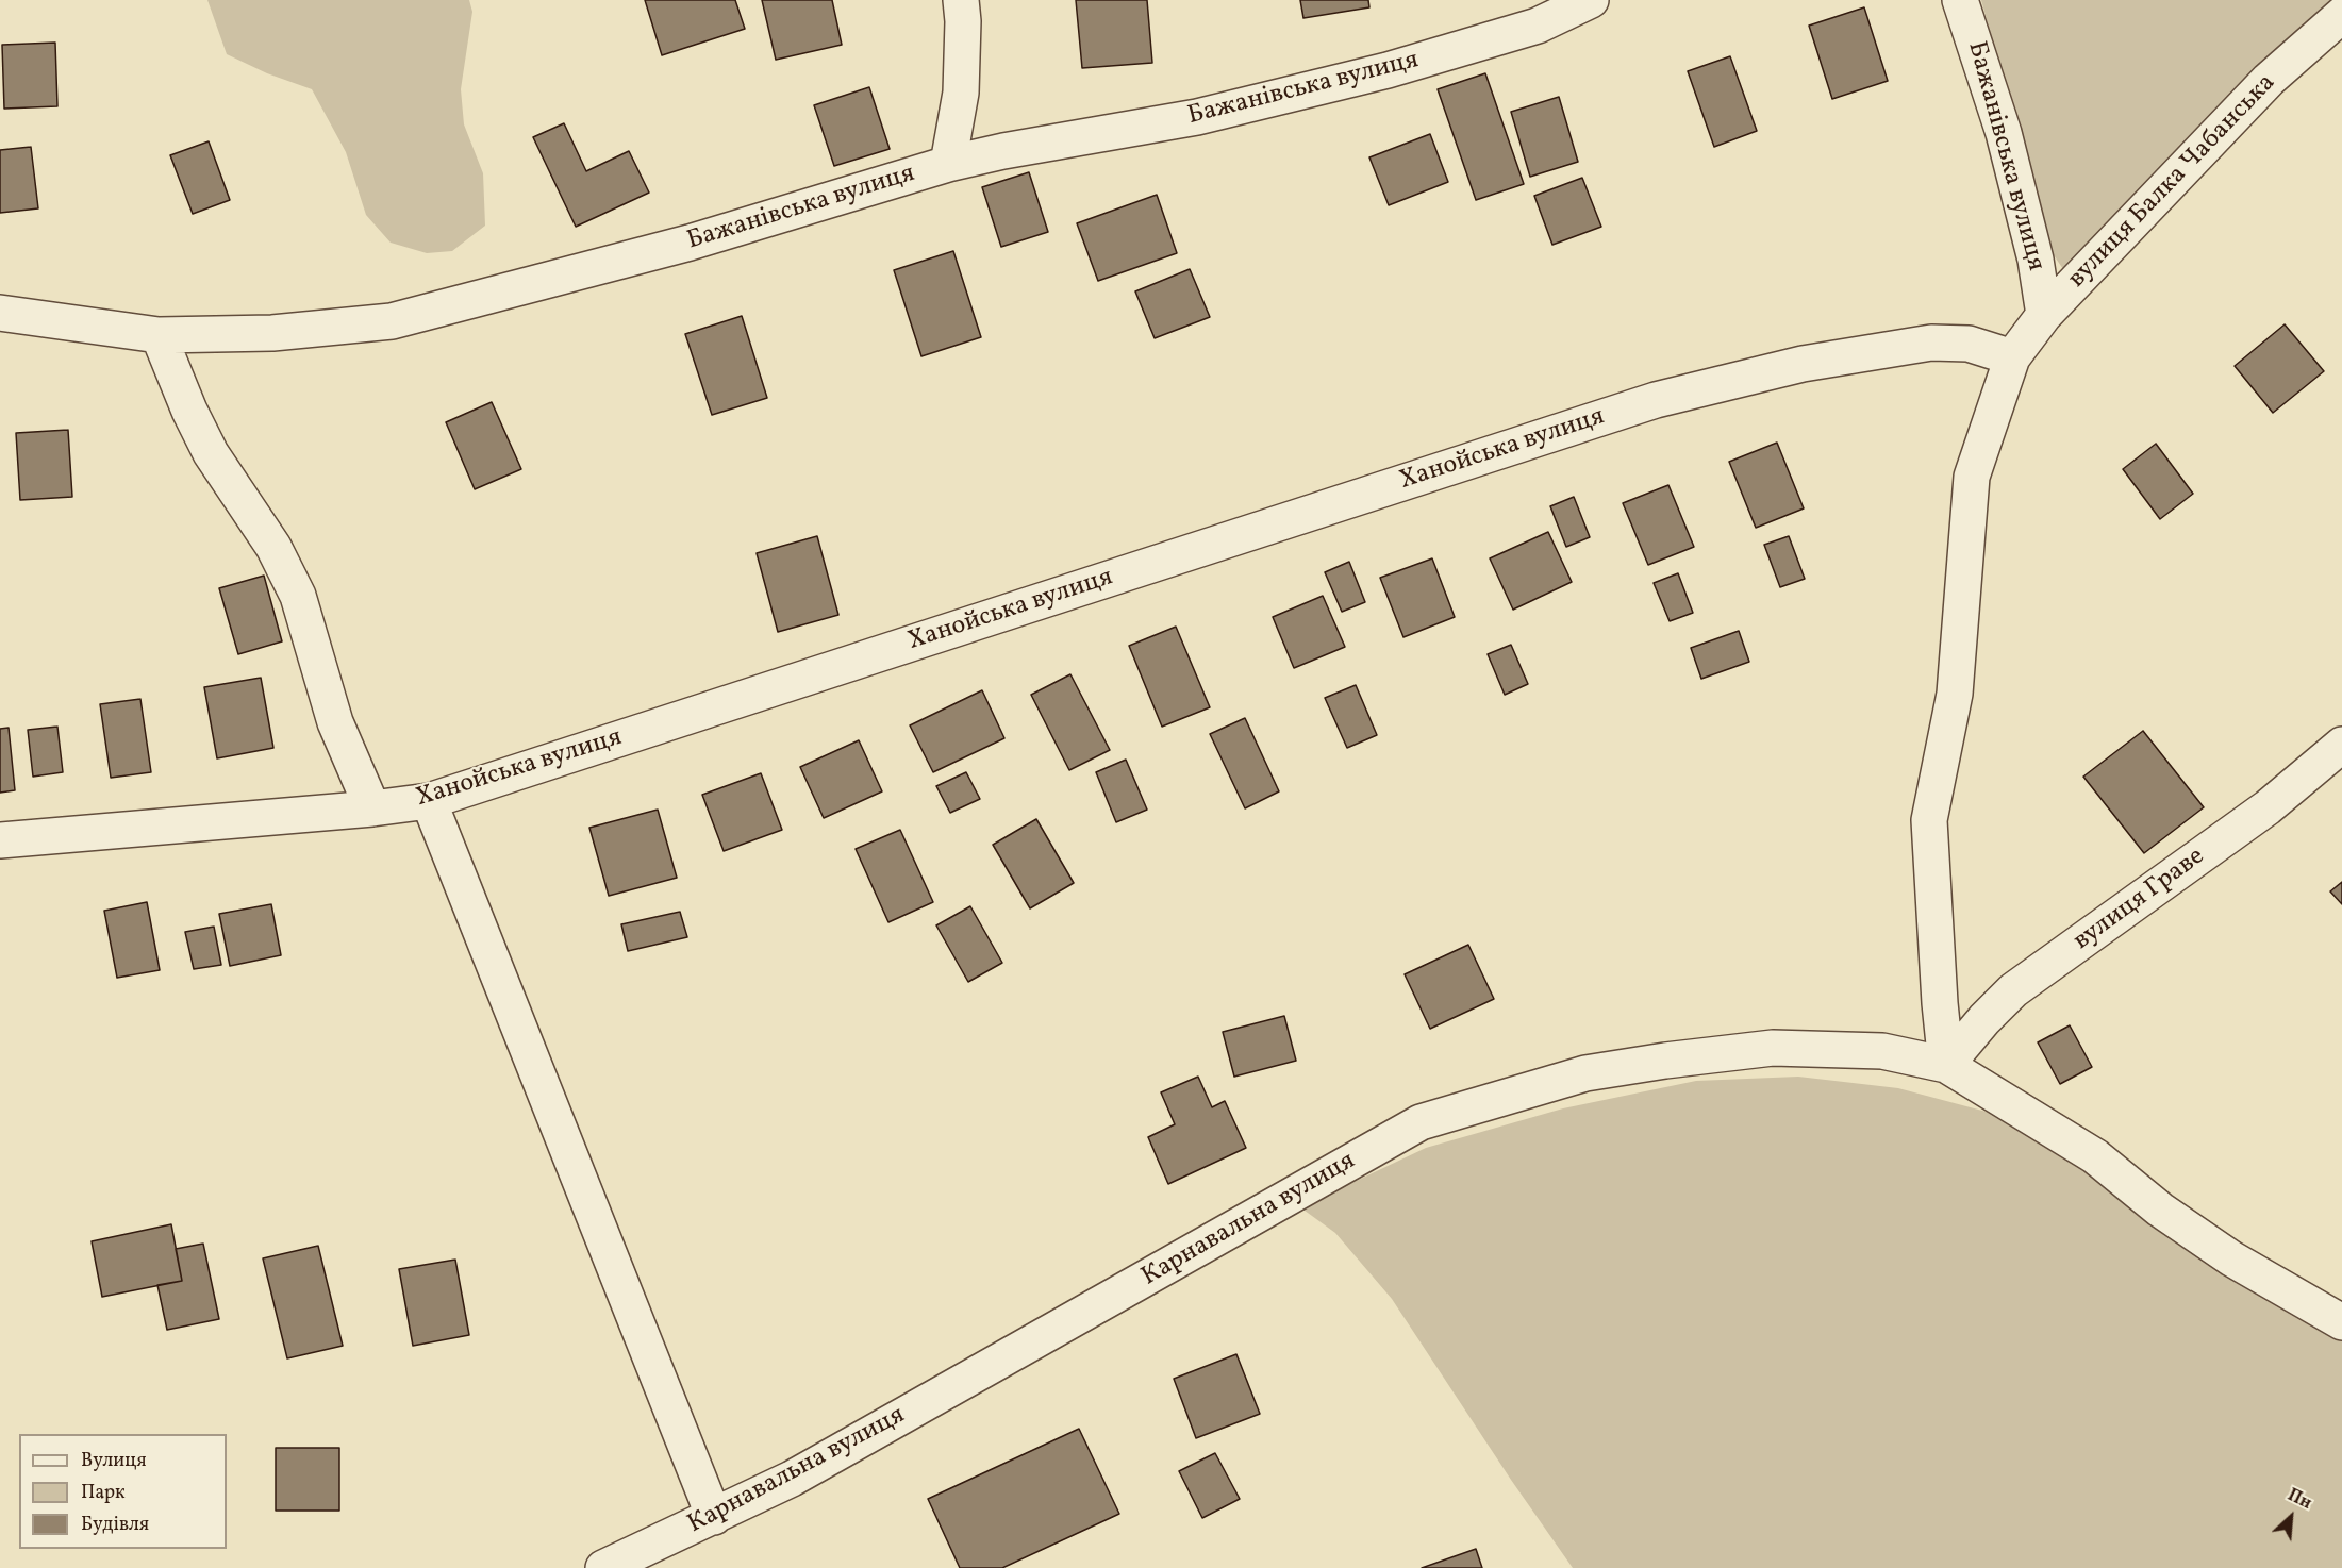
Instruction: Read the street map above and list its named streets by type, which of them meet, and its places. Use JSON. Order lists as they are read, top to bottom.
{
  "streets": {
    "street": [
      "Бажанівська вулиця",
      "вулиця Балка Чабанська",
      "Ханойська вулиця",
      "вулиця Граве",
      "Карнавальна вулиця"
    ]
  },
  "crossings": [
    ["Бажанівська вулиця", "вулиця Балка Чабанська"],
    ["вулиця Балка Чабанська", "Ханойська вулиця"],
    ["вулиця Балка Чабанська", "вулиця Граве"],
    ["вулиця Балка Чабанська", "Карнавальна вулиця"],
    ["вулиця Граве", "Карнавальна вулиця"]
  ],
  "legend": ["Вулиця", "Парк", "Будівля"],
  "north": "top right"
}
